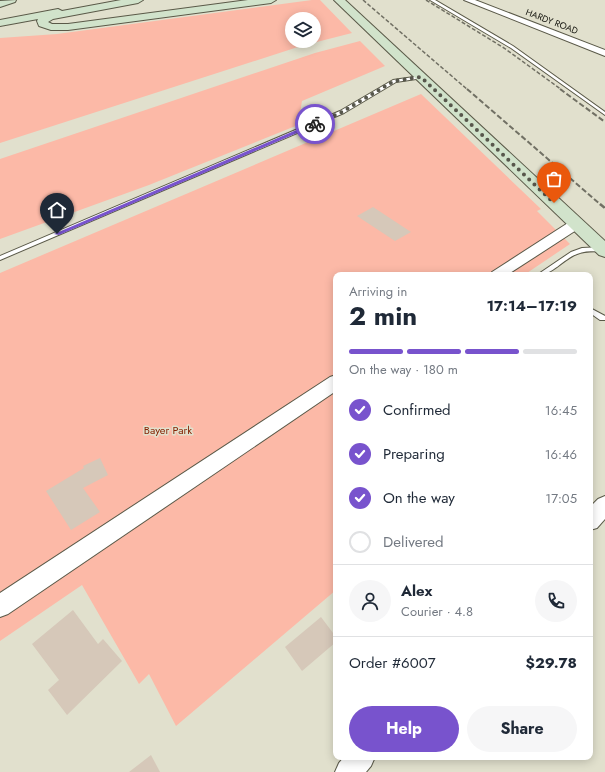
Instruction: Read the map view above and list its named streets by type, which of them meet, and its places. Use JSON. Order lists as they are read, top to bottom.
{
  "streets": {
    "street": ["HARDY ROAD"]
  },
  "parks": ["Bayer Park"],
  "page": {
    "heading": ["2 min", "Arriving in", "17:14–17:19"],
    "panel": [
      "Alex",
      "Courier · 4.8",
      "Order #6007",
      "$29.78"
    ],
    "bar": "On the way · 180 m",
    "list": [
      ["Confirmed", "16:45"],
      ["Preparing", "16:46"],
      ["On the way", "17:05"],
      "Delivered"
    ],
    "buttons": ["Help", "Share"]
  }
}
